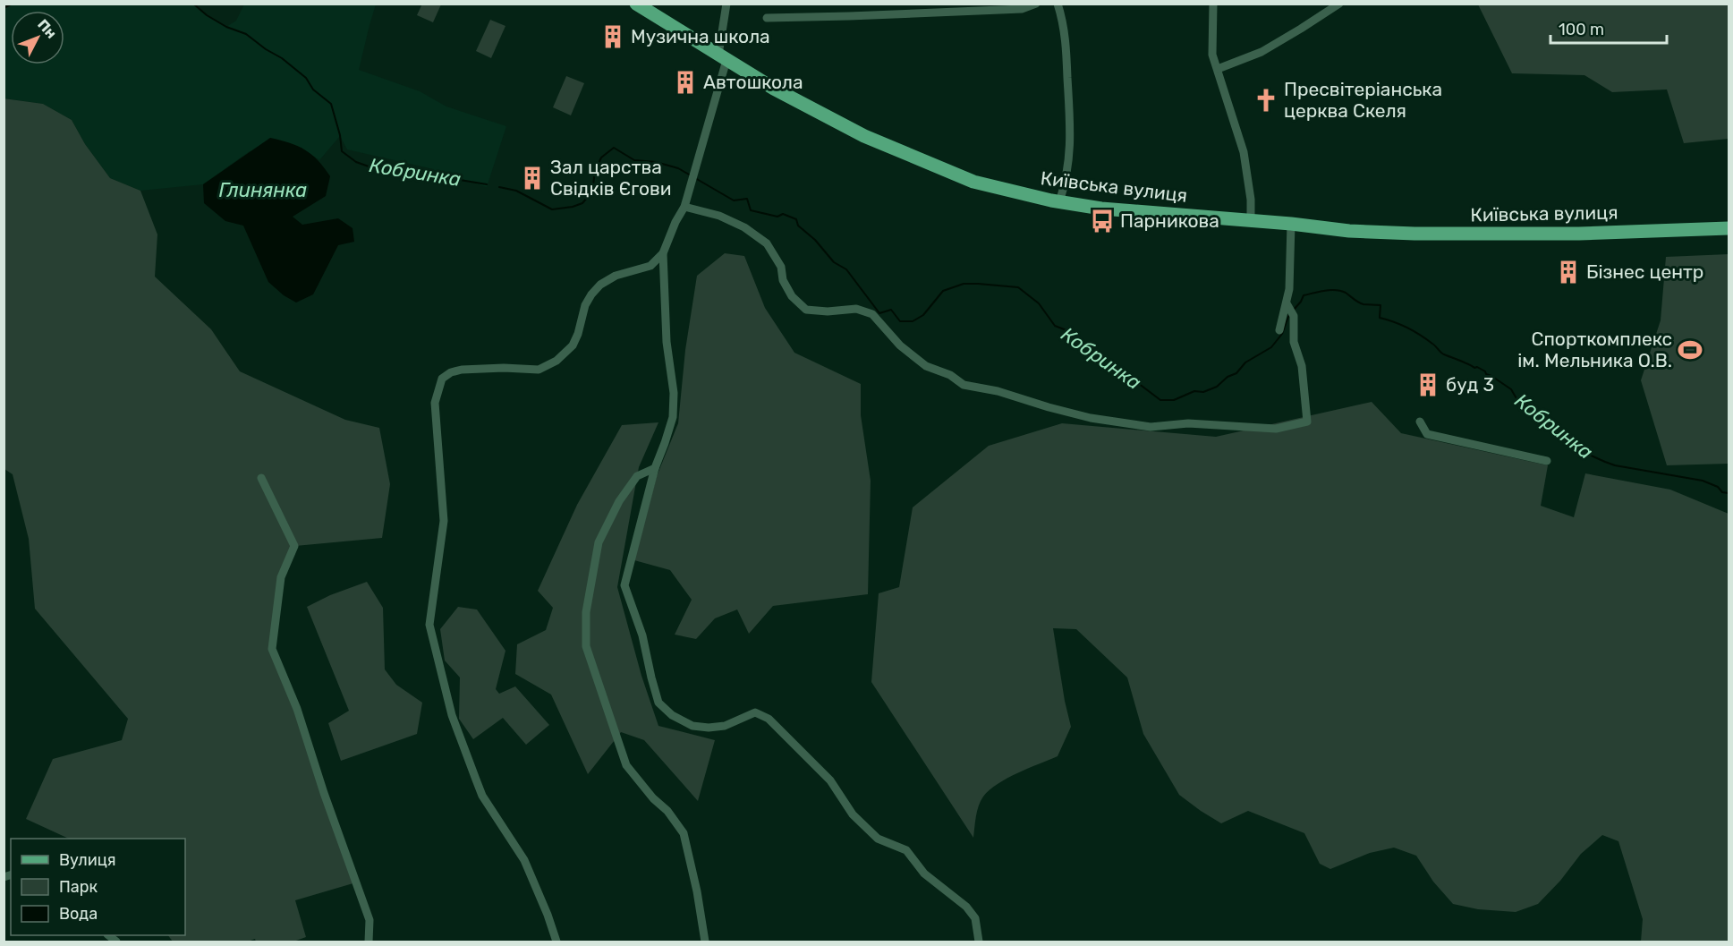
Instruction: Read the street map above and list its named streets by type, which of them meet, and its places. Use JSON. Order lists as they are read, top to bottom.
{
  "streets": {
    "main road": ["Київська вулиця"]
  },
  "water": ["Кобринка", "Глинянка"],
  "places": {
    "building": [
      "Музична школа",
      "Автошкола",
      "Зал царства Свідків Єгови",
      "Бізнес центр",
      "буд 3"
    ],
    "church": ["Пресвітеріанська церква Скеля"],
    "bus stop": ["Парникова"],
    "sports": ["Спорткомплекс ім. Мельника О.В."]
  },
  "legend": ["Вулиця", "Парк", "Вода"],
  "scale_bar": "100 m",
  "north": "top right"
}
